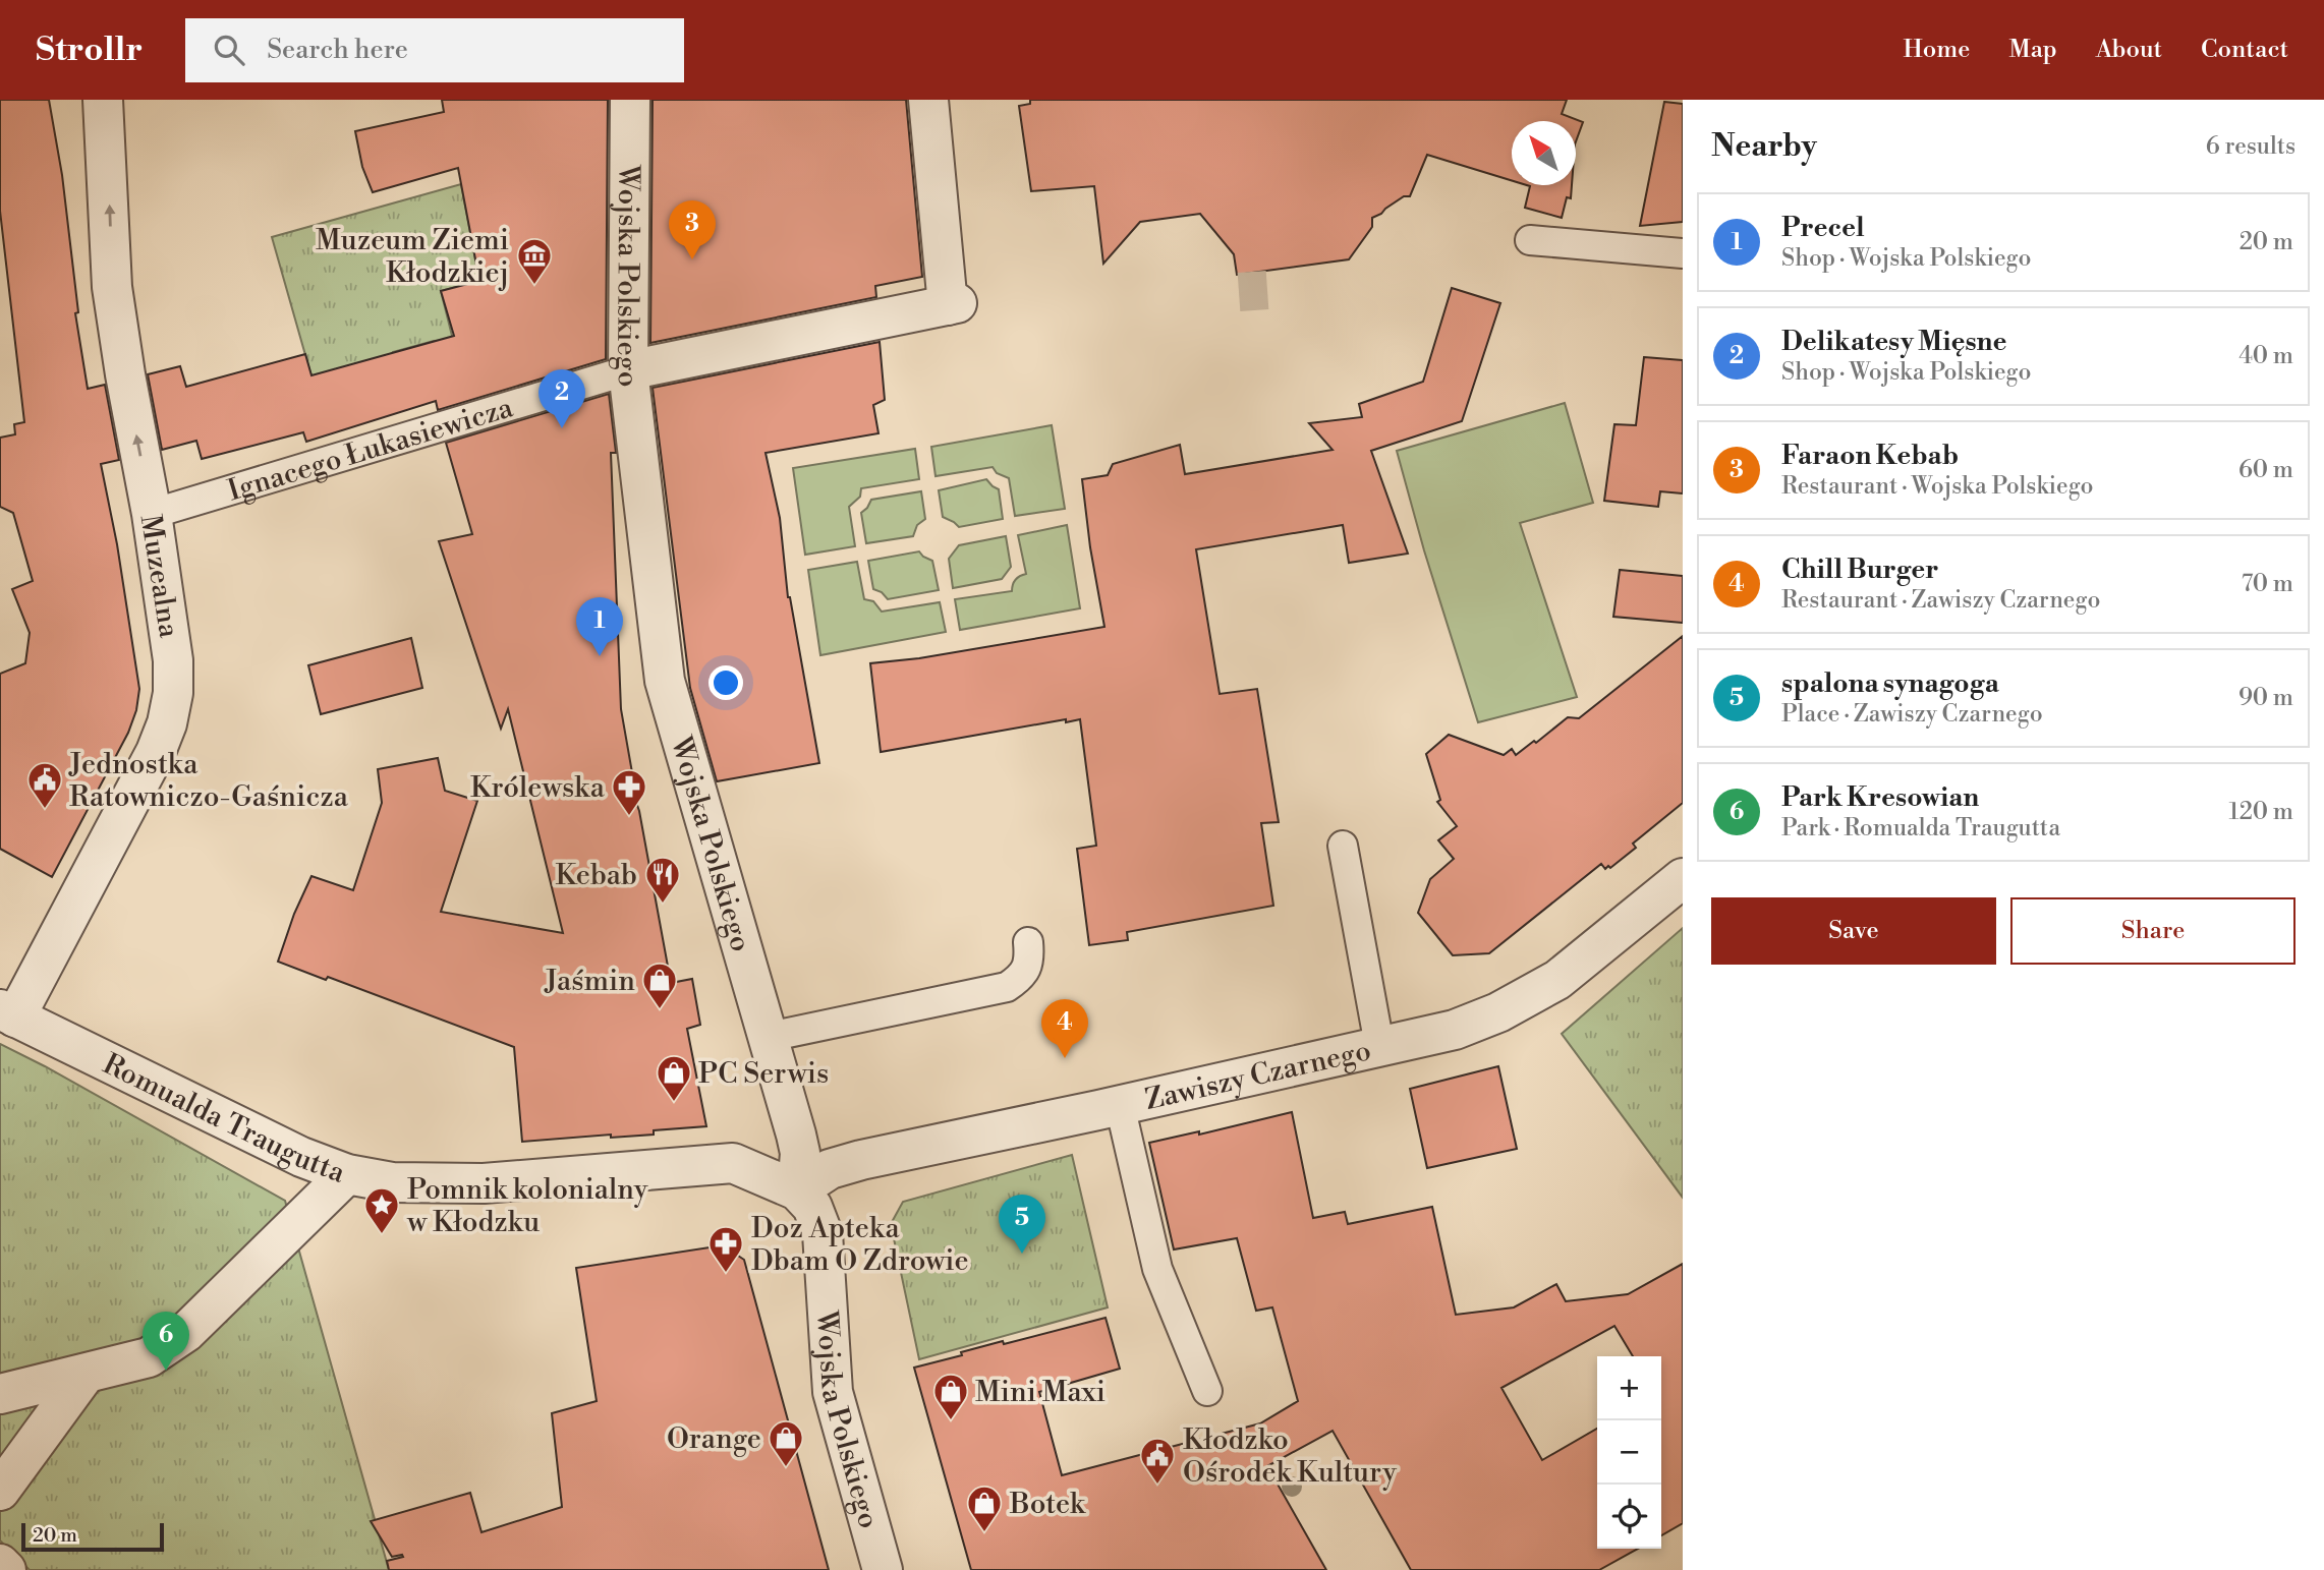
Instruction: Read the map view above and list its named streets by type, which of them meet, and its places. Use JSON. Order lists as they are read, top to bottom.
{
  "streets": {
    "street": [
      "Wojska Polskiego",
      "Muzealna",
      "Zawiszy Czarnego",
      "Romualda Traugutta"
    ],
    "lane": ["Ignacego Łukasiewicza"]
  },
  "crossings": [
    ["Wojska Polskiego", "Ignacego Łukasiewicza"],
    ["Wojska Polskiego", "Zawiszy Czarnego"],
    ["Wojska Polskiego", "Romualda Traugutta"],
    ["Ignacego Łukasiewicza", "Muzealna"],
    ["Muzealna", "Romualda Traugutta"],
    ["Zawiszy Czarnego", "Romualda Traugutta"]
  ],
  "one_way": ["Muzealna"],
  "places": {
    "museum": ["Muzeum Ziemi Kłodzkiej"],
    "public building": ["Jednostka Ratowniczo-Gaśnicza", "Kłodzko Ośrodek Kultury"],
    "pharmacy": ["Królewska", "Doz Apteka Dbam O Zdrowie"],
    "restaurant": ["Kebab"],
    "shop": [
      "Jaśmin",
      "PC Serwis",
      "Mini Maxi",
      "Orange",
      "Botek"
    ],
    "place": ["Pomnik kolonialny w Kłodzku"]
  },
  "scale_bar": "20 m",
  "north": "top left",
  "page": {
    "header": "Strollr",
    "search": "Search here",
    "nav": [
      "Home",
      "Map",
      "About",
      "Contact"
    ],
    "heading": ["Nearby", "6 results"],
    "list": [
      {
        "mark": "1",
        "name": "Precel",
        "note": "Shop · Wojska Polskiego",
        "value": "20 m"
      },
      {
        "mark": "2",
        "name": "Delikatesy Mięsne",
        "note": "Shop · Wojska Polskiego",
        "value": "40 m"
      },
      {
        "mark": "3",
        "name": "Faraon Kebab",
        "note": "Restaurant · Wojska Polskiego",
        "value": "60 m"
      },
      {
        "mark": "4",
        "name": "Chill Burger",
        "note": "Restaurant · Zawiszy Czarnego",
        "value": "70 m"
      },
      {
        "mark": "5",
        "name": "spalona synagoga",
        "note": "Place · Zawiszy Czarnego",
        "value": "90 m"
      },
      {
        "mark": "6",
        "name": "Park Kresowian",
        "note": "Park · Romualda Traugutta",
        "value": "120 m"
      }
    ],
    "pins": [
      "3",
      "2",
      "1",
      "4",
      "5",
      "6"
    ],
    "buttons": ["Save", "Share"],
    "map_buttons": ["+", "−"],
    "scale": "20 m"
  }
}
